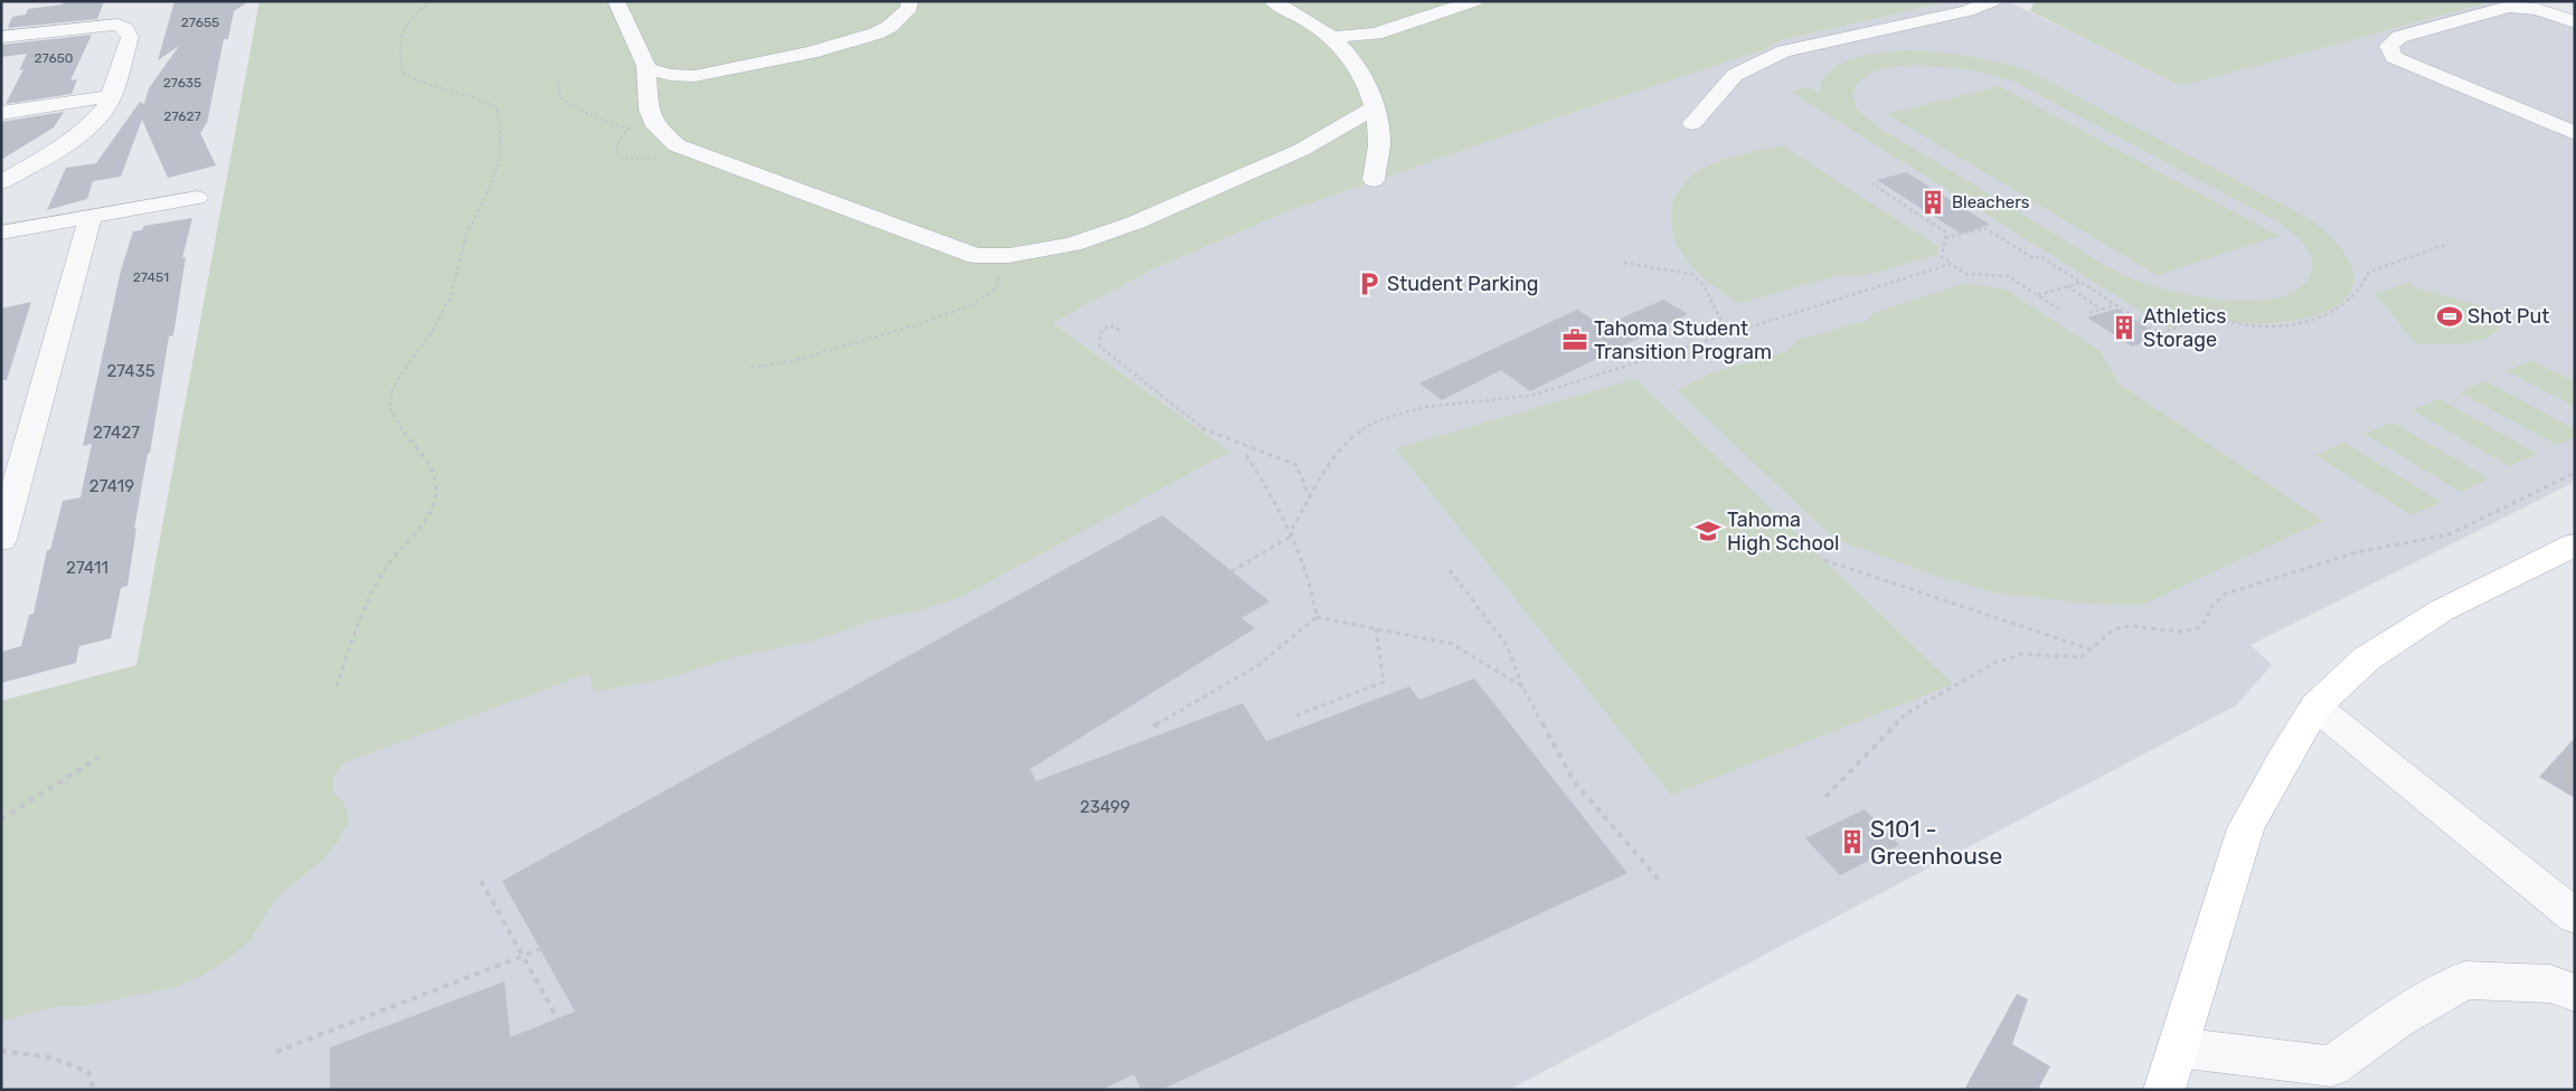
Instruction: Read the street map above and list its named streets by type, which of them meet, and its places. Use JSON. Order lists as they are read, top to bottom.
{
  "places": {
    "building": ["Bleachers", "Athletics Storage", "S101 - Greenhouse"],
    "parking": ["Student Parking"],
    "sports": ["Shot Put"],
    "office": ["Tahoma Student Transition Program"],
    "school or university": ["Tahoma High School"]
  },
  "house_numbers": [
    "27655",
    "27650",
    "27635",
    "27627",
    "27451",
    "27435",
    "27427",
    "27419",
    "27411",
    "23499"
  ]
}
